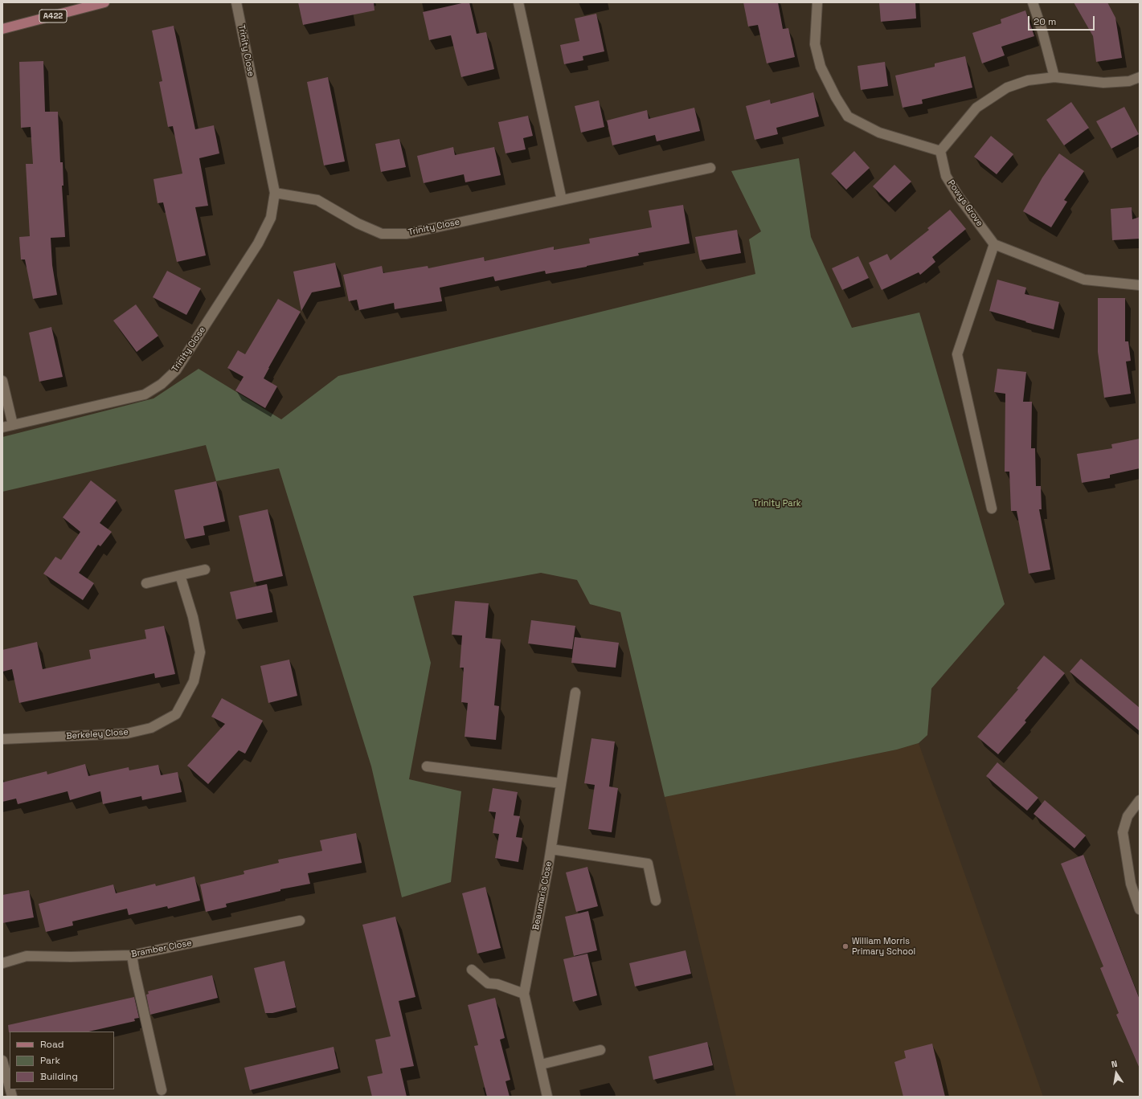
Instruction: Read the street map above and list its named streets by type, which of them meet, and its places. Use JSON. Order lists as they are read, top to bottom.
{
  "streets": {
    "main road": ["A422"],
    "street": [
      "Trinity Close",
      "Powys Grove",
      "Berkeley Close",
      "Beaumaris Close",
      "Bramber Close"
    ]
  },
  "parks": ["Trinity Park"],
  "places": ["William Morris Primary School"],
  "legend": ["Road", "Park", "Building"],
  "scale_bar": "20 m",
  "north": "top"
}
